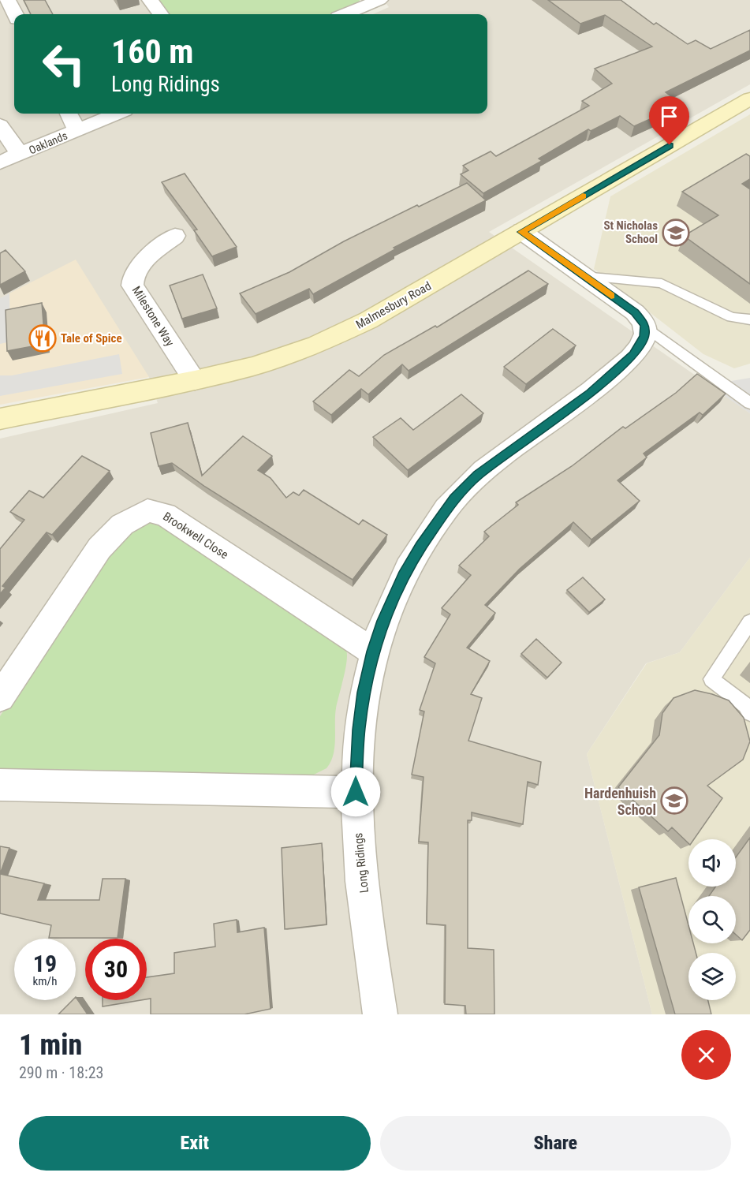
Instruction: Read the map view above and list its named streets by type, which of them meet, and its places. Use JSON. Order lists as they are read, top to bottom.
{
  "streets": {
    "main road": ["Malmesbury Road"],
    "street": [
      "Oaklands",
      "Milestone Way",
      "Brookwell Close",
      "Long Ridings"
    ]
  },
  "crossings": [
    ["Malmesbury Road", "Milestone Way"],
    ["Brookwell Close", "Long Ridings"]
  ],
  "places": {
    "school or university": ["St Nicholas School", "Hardenhuish School"],
    "restaurant": ["Tale of Spice"]
  },
  "page": {
    "turn": ["160 m", "Long Ridings"],
    "speed": "19 km/h",
    "limit": "30",
    "heading": ["1 min", "290 m · 18:23"],
    "buttons": ["Exit", "Share"]
  }
}
